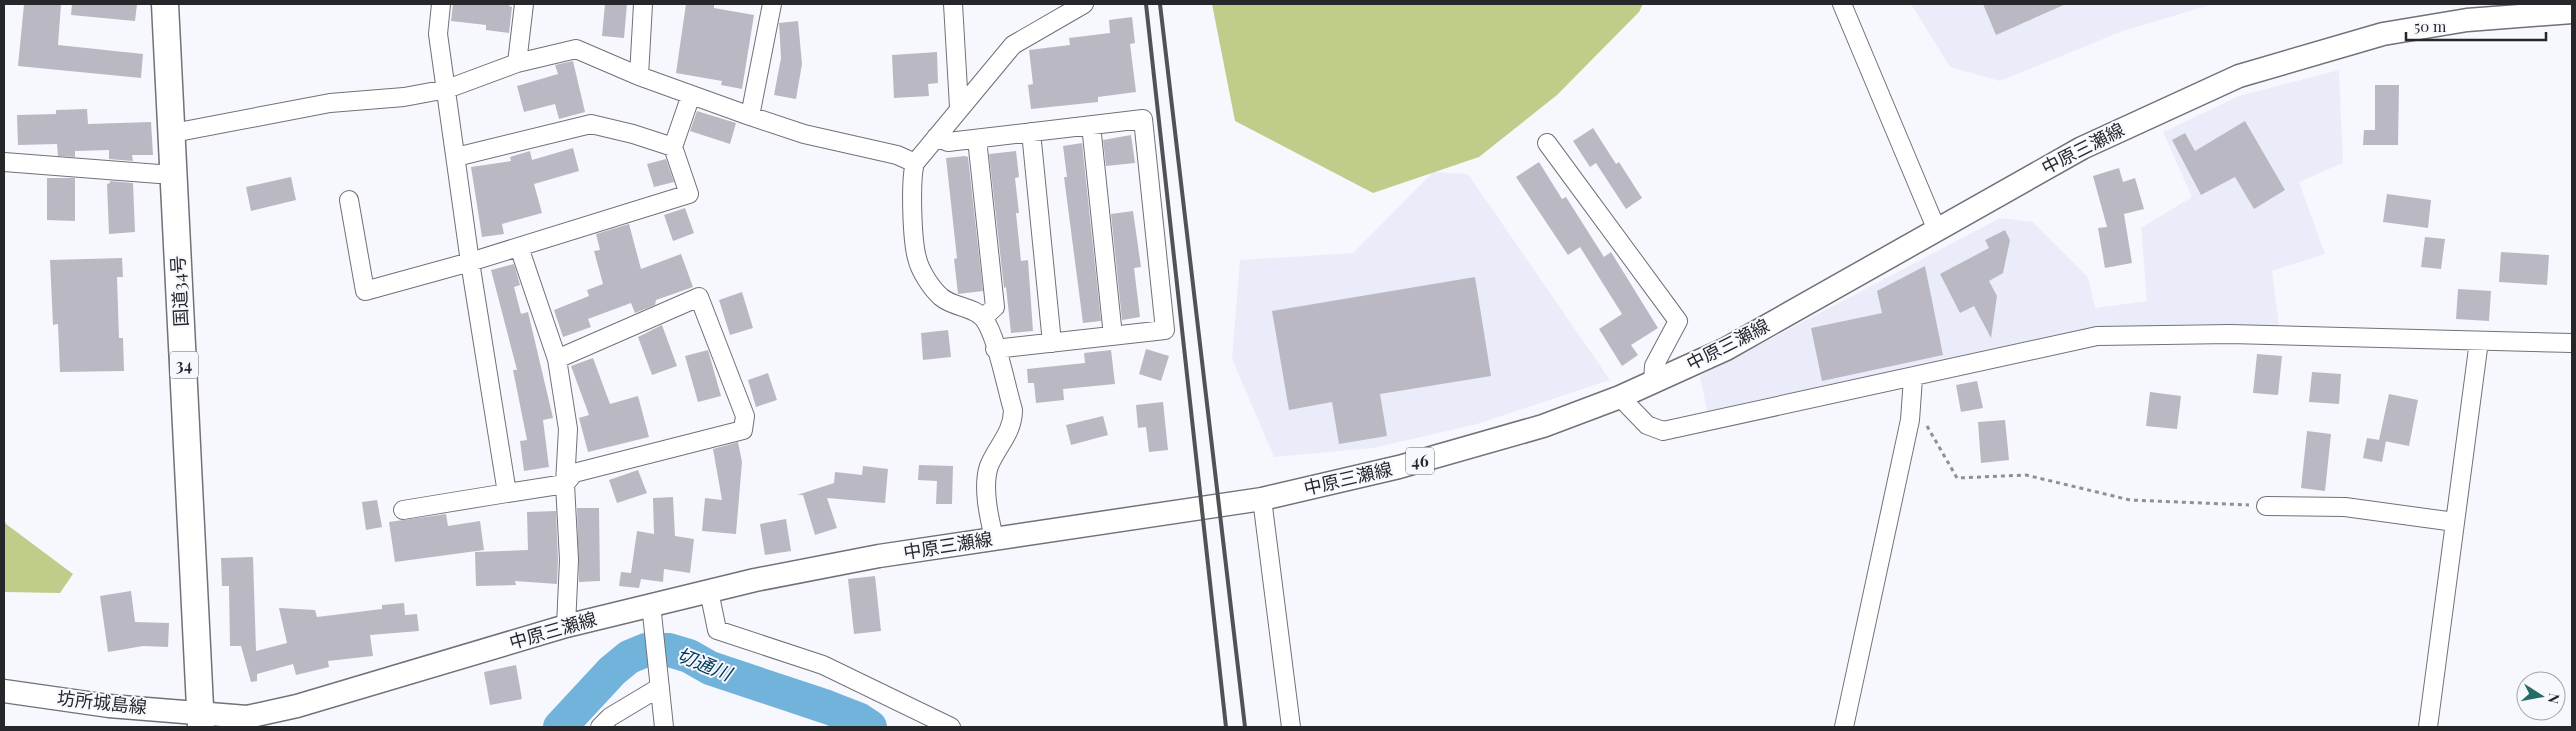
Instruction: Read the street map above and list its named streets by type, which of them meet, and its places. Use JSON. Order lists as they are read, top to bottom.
{
  "streets": {
    "highway": ["国道34号", "34"],
    "main road": ["中原三瀬線", "46", "坊所城島線"]
  },
  "crossings": [
    ["中原三瀬線", "国道34号"],
    ["中原三瀬線", "坊所城島線"],
    ["国道34号", "坊所城島線"]
  ],
  "water": ["切通川"],
  "scale_bar": "50 m",
  "north": "right"
}
